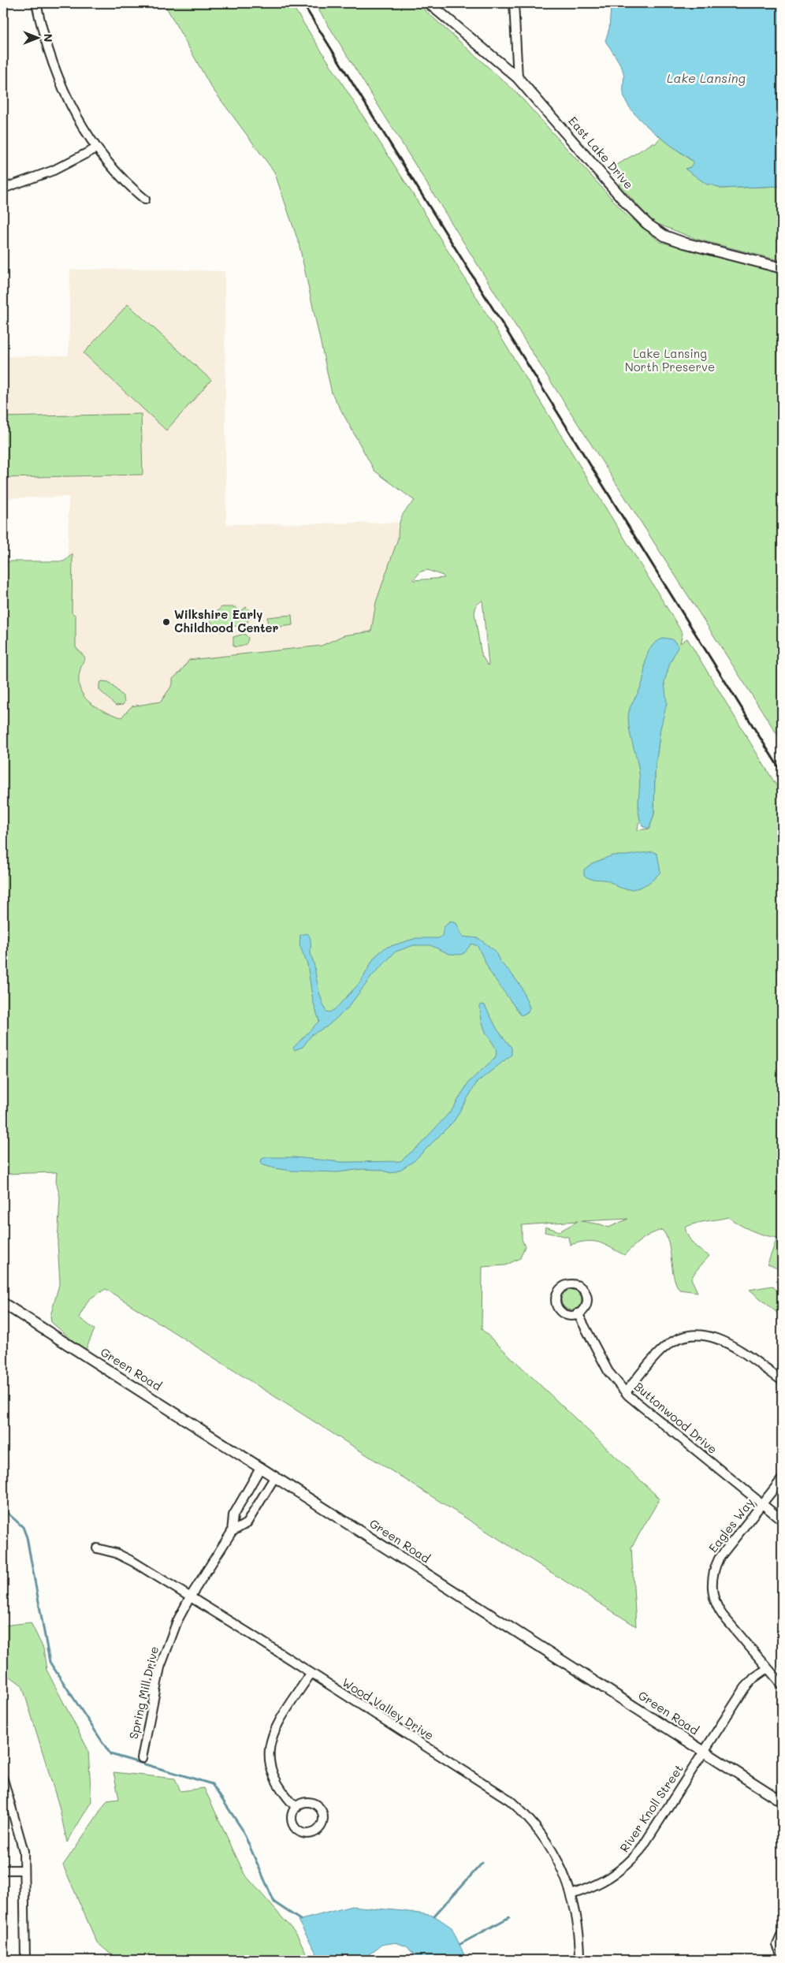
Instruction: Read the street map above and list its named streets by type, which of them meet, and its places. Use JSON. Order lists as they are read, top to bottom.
{
  "streets": {
    "street": [
      "East Lake Drive",
      "Green Road",
      "Buttonwood Drive",
      "Eagles Way",
      "Spring Mill Drive",
      "Wood Valley Drive",
      "River Knoll Street"
    ]
  },
  "crossings": [
    ["Green Road", "Spring Mill Drive"],
    ["Green Road", "River Knoll Street"],
    ["Buttonwood Drive", "Eagles Way"],
    ["Eagles Way", "River Knoll Street"],
    ["Spring Mill Drive", "Wood Valley Drive"],
    ["Wood Valley Drive", "River Knoll Street"]
  ],
  "water": ["Lake Lansing"],
  "parks": ["Lake Lansing North Preserve"],
  "places": ["Wilkshire Early Childhood Center"],
  "north": "right"
}
